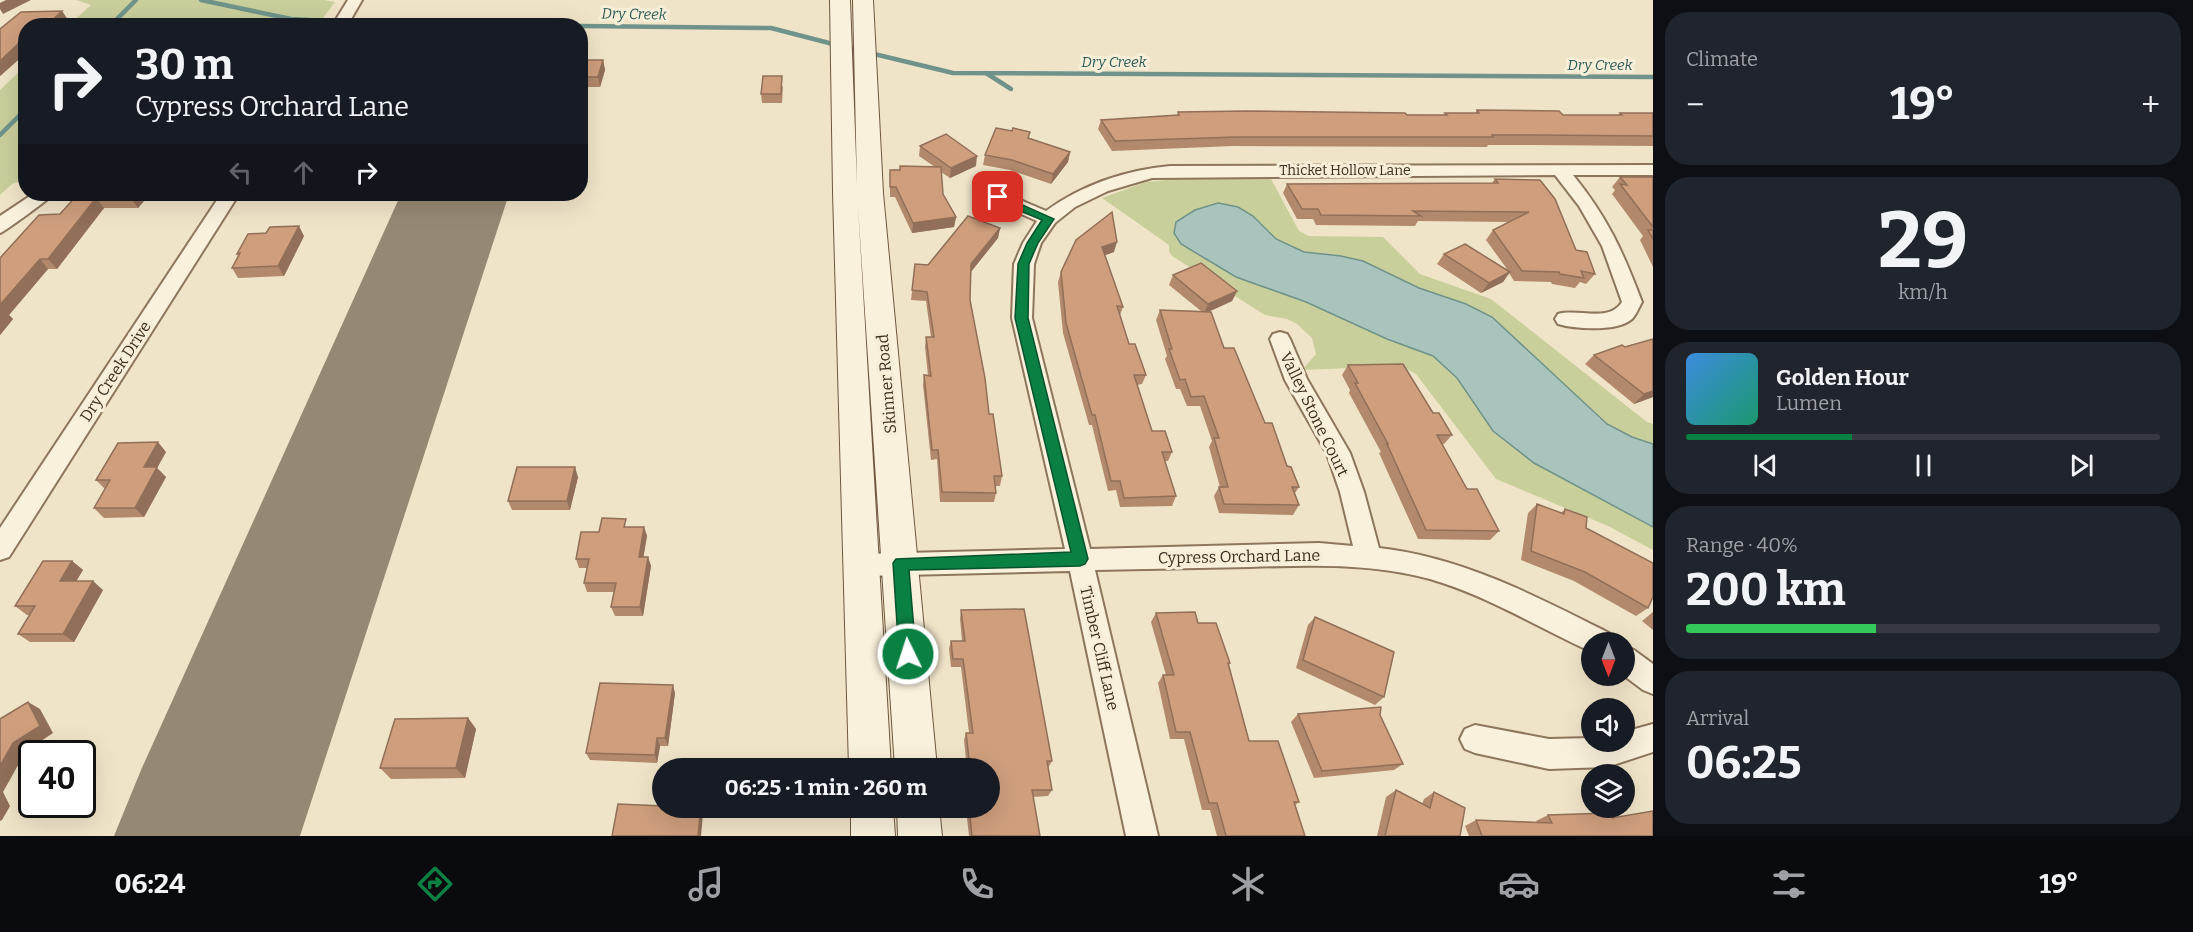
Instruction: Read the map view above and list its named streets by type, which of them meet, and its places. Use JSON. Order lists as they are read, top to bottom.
{
  "streets": {
    "street": [
      "Thicket Hollow Lane",
      "Dry Creek Drive",
      "Skinner Road",
      "Valley Stone Court",
      "Cypress Orchard Lane",
      "Timber Cliff Lane"
    ]
  },
  "crossings": [
    ["Thicket Hollow Lane", "Timber Cliff Lane"],
    ["Skinner Road", "Cypress Orchard Lane"],
    ["Valley Stone Court", "Cypress Orchard Lane"],
    ["Cypress Orchard Lane", "Timber Cliff Lane"]
  ],
  "water": ["Dry Creek"],
  "north": "bottom",
  "page": {
    "tile": [
      "Climate",
      ["29", "km/h"],
      ["Range · 40%", "200 km"],
      ["Arrival", "06:25"]
    ],
    "turn": ["30 m", "Cypress Orchard Lane"],
    "heat": ["−", "19°", "+"],
    "song": ["Golden Hour", "Lumen"],
    "limit": "40",
    "trip": "06:25 · 1 min · 260 m",
    "tabs": ["06:24", "19°"]
  }
}
